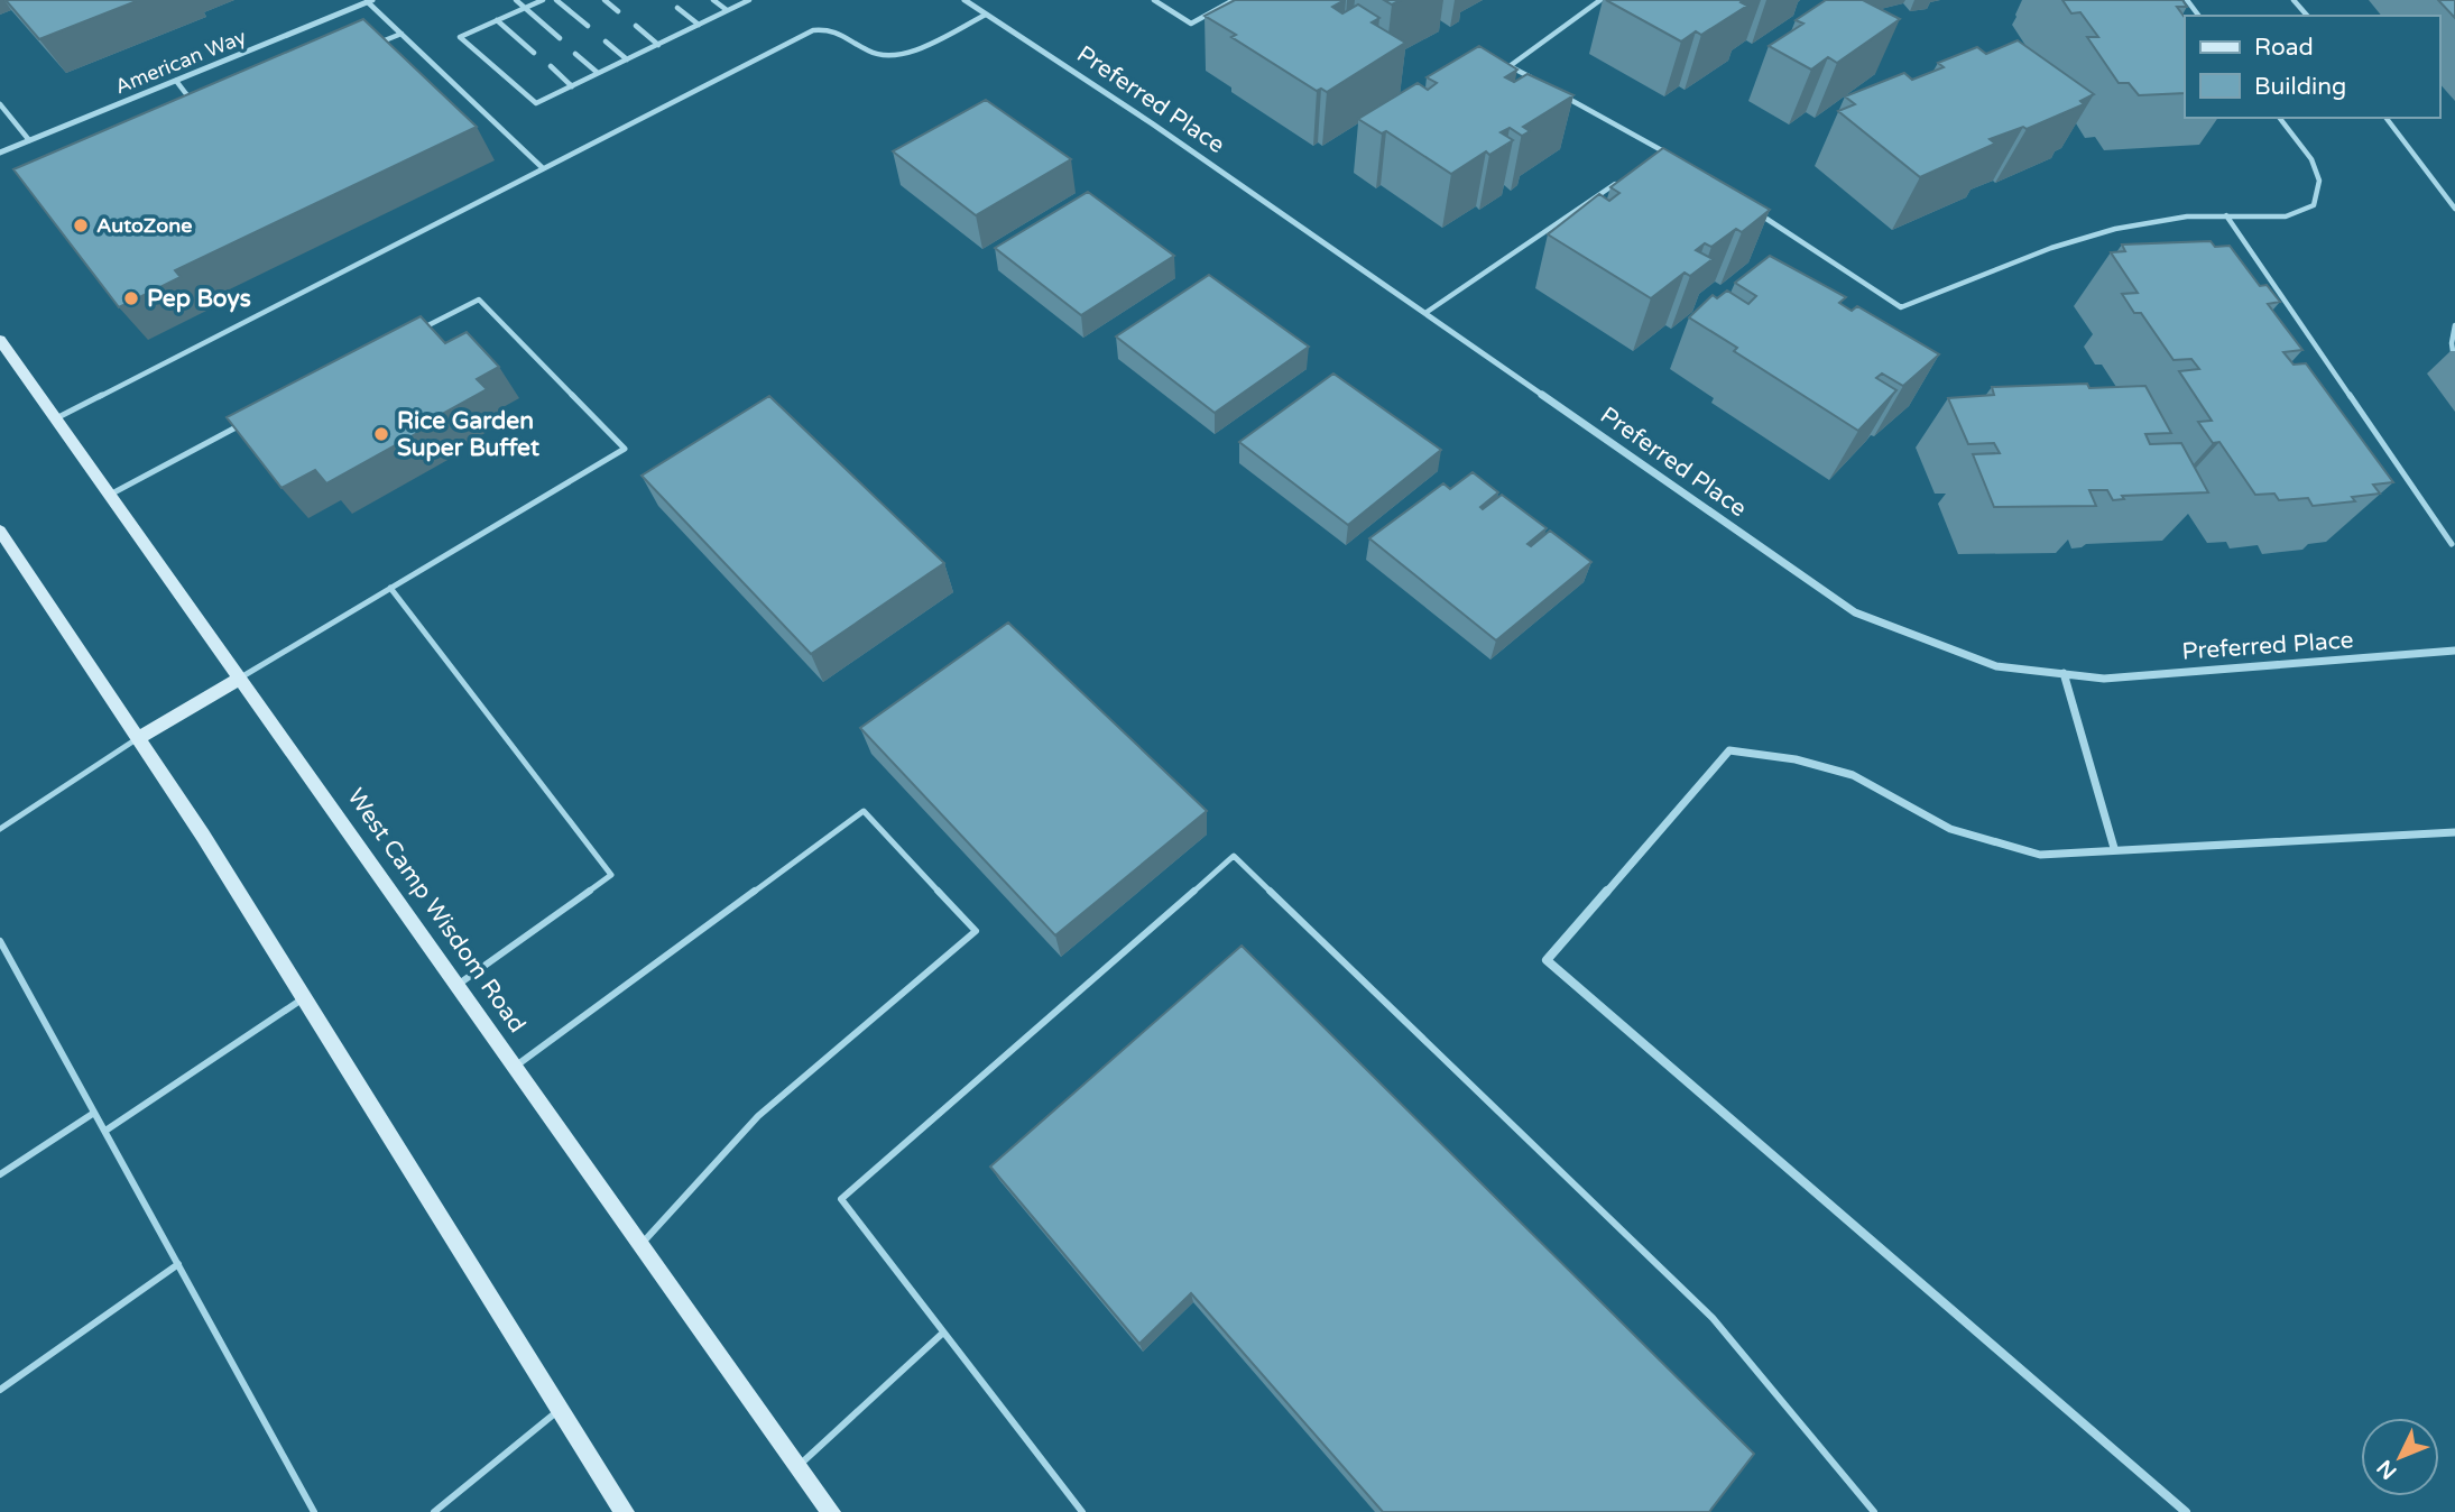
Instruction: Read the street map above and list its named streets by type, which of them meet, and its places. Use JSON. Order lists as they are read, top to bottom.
{
  "streets": {
    "main road": ["West Camp Wisdom Road"],
    "street": ["American Way", "Preferred Place"]
  },
  "places": ["AutoZone", "Pep Boys", "Rice Garden Super Buffet"],
  "legend": ["Road", "Building"],
  "north": "bottom left"
}
